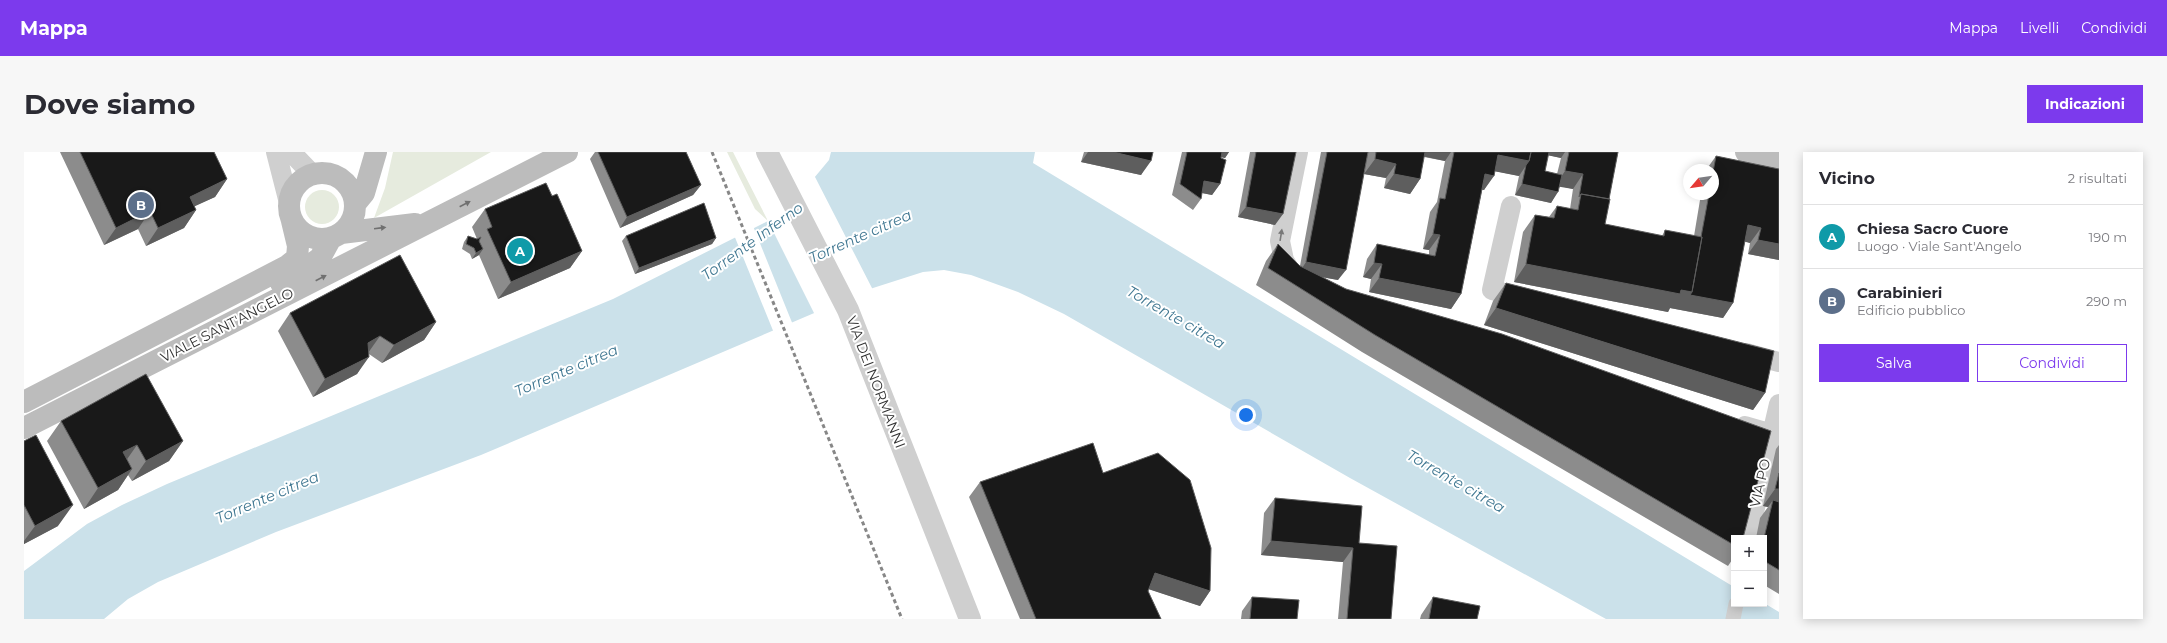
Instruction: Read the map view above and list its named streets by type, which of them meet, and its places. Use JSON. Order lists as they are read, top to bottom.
{
  "streets": {
    "main road": ["VIALE SANT'ANGELO"],
    "street": ["VIA DEI NORMANNI", "VIA PO"]
  },
  "one_way": ["VIALE SANT'ANGELO"],
  "water": ["Torrente citrea", "Torrente Inferno"],
  "north": "bottom left",
  "page": {
    "header": "Mappa",
    "nav": ["Mappa", "Livelli", "Condividi"],
    "buttons": [
      "Indicazioni",
      ["Salva", "Condividi"]
    ],
    "title": "Dove siamo",
    "heading": ["Vicino", "2 risultati"],
    "pins": ["B", "A"],
    "list": [
      {
        "mark": "A",
        "name": "Chiesa Sacro Cuore",
        "note": "Luogo · Viale Sant'Angelo",
        "value": "190 m"
      },
      {
        "mark": "B",
        "name": "Carabinieri",
        "note": "Edificio pubblico",
        "value": "290 m"
      }
    ],
    "map_buttons": ["+", "−"]
  }
}
